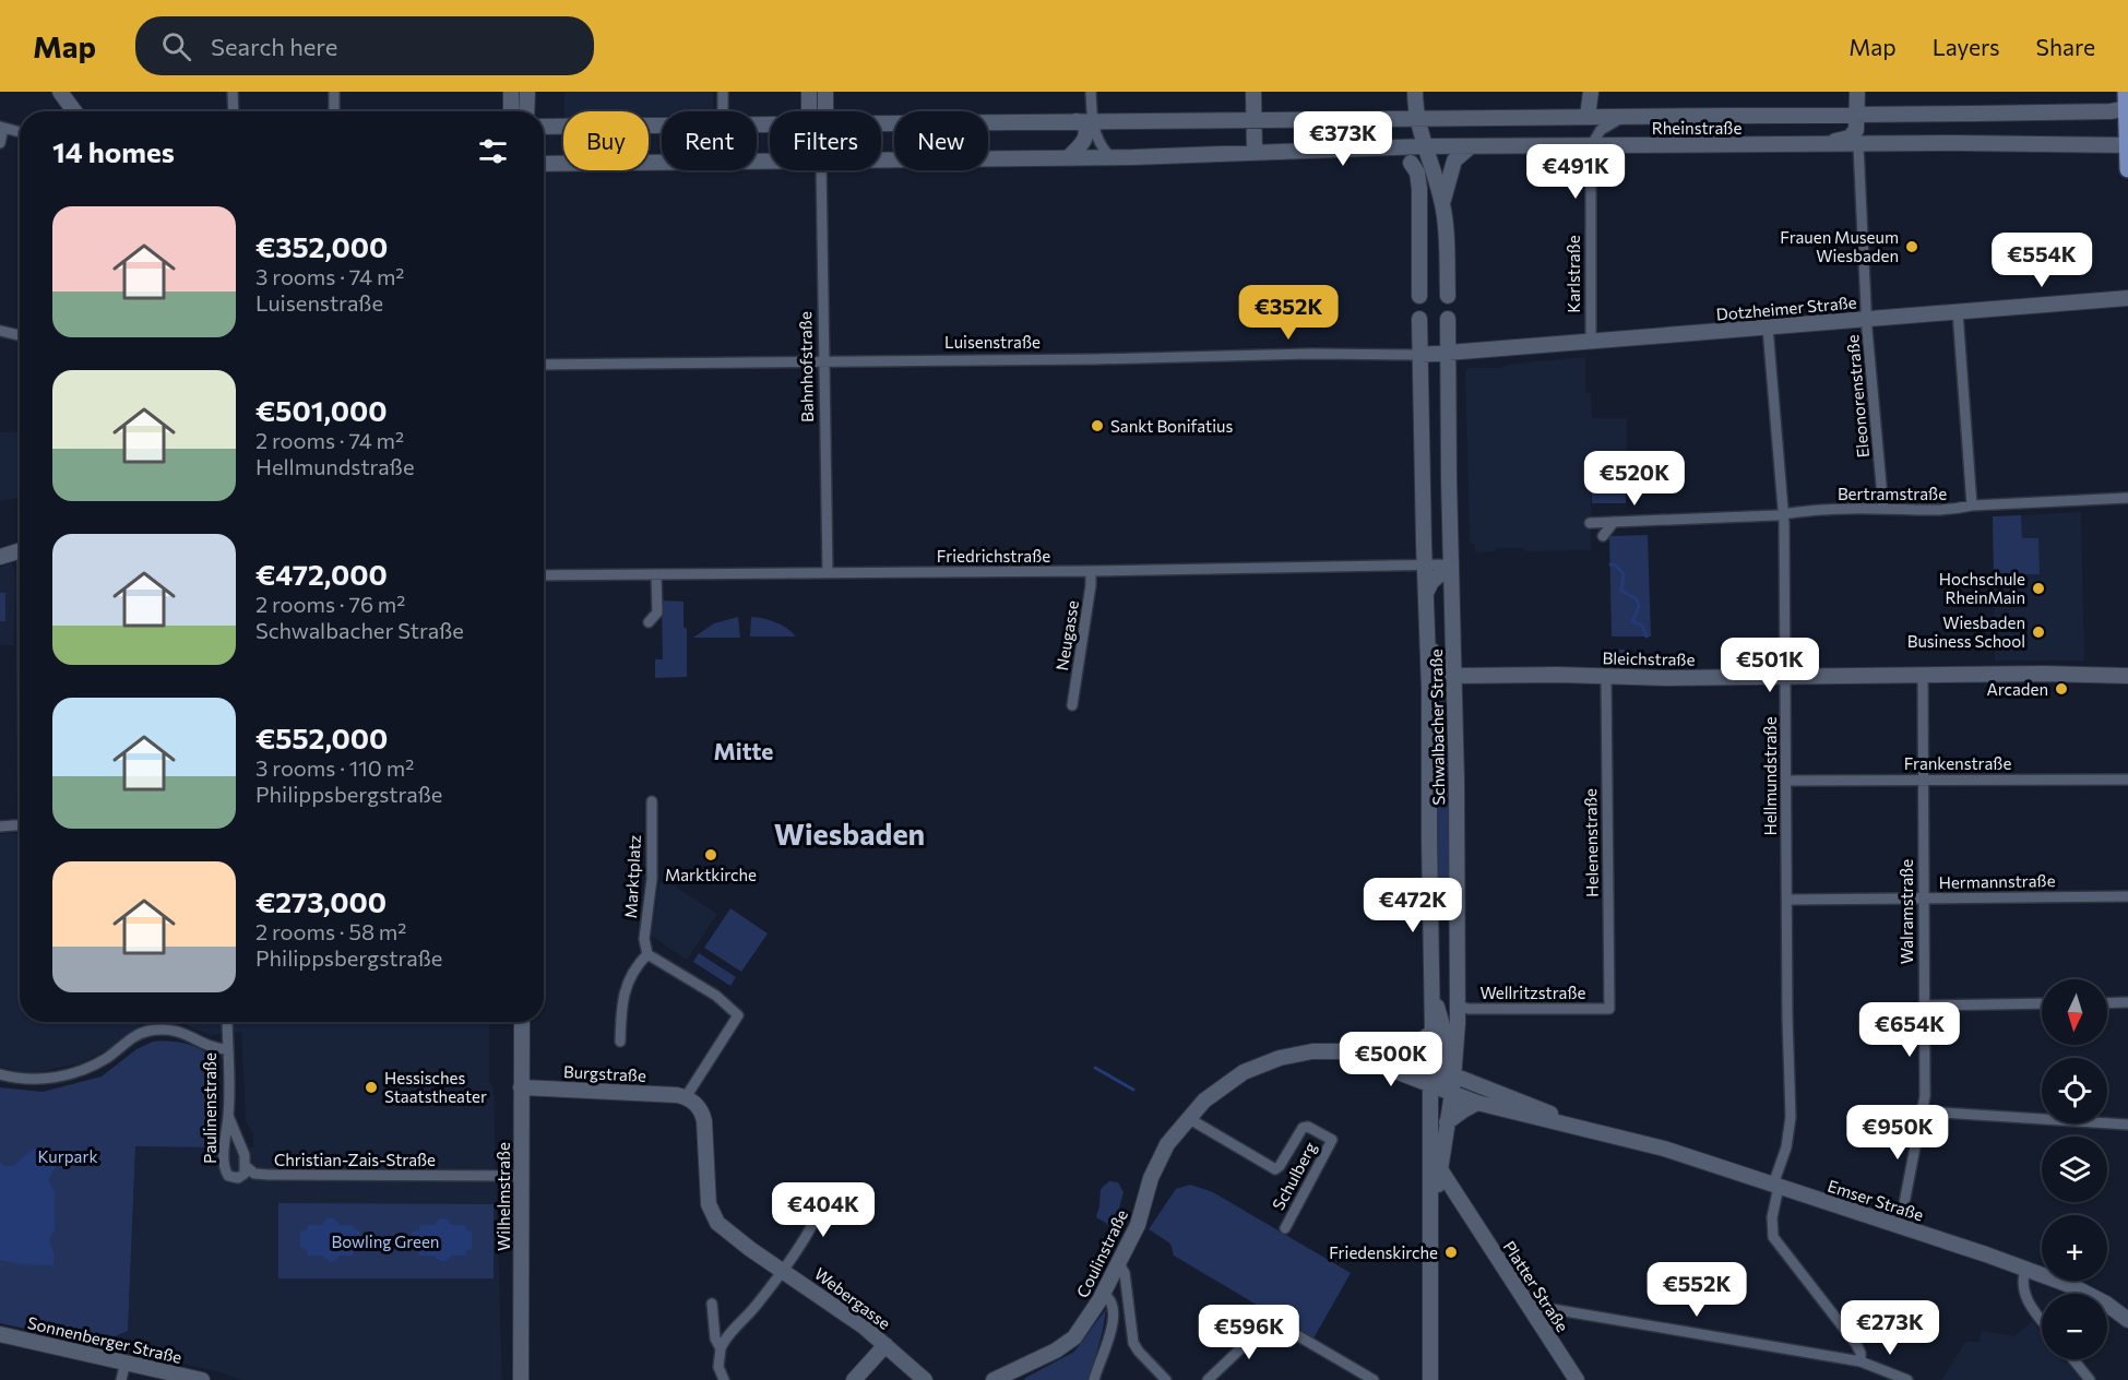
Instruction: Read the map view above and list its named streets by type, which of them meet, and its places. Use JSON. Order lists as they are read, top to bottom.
{
  "streets": {
    "main road": [
      "Rheinstraße",
      "Dotzheimer Straße",
      "Luisenstraße",
      "Bahnhofstraße",
      "Bleichstraße",
      "Schwalbacher Straße",
      "Burgstraße",
      "Wilhelmstraße",
      "Emser Straße",
      "Coulinstraße",
      "Platter Straße",
      "Webergasse",
      "Sonnenberger Straße"
    ],
    "street": [
      "Karlstraße",
      "Eleonorenstraße",
      "Bertramstraße",
      "Friedrichstraße",
      "Neugasse",
      "Frankenstraße",
      "Hellmundstraße",
      "Helenenstraße",
      "Marktplatz",
      "Hermannstraße",
      "Walramstraße",
      "Wellritzstraße",
      "Paulinenstraße",
      "Christian-Zais-Straße",
      "Schulberg"
    ]
  },
  "crossings": [
    ["Rheinstraße", "Karlstraße"],
    ["Rheinstraße", "Eleonorenstraße"],
    ["Karlstraße", "Dotzheimer Straße"],
    ["Dotzheimer Straße", "Luisenstraße"],
    ["Dotzheimer Straße", "Eleonorenstraße"],
    ["Dotzheimer Straße", "Schwalbacher Straße"],
    ["Dotzheimer Straße", "Hellmundstraße"],
    ["Luisenstraße", "Bahnhofstraße"],
    ["Luisenstraße", "Schwalbacher Straße"],
    ["Bahnhofstraße", "Friedrichstraße"],
    ["Eleonorenstraße", "Bertramstraße"],
    ["Bertramstraße", "Hellmundstraße"],
    ["Friedrichstraße", "Neugasse"],
    ["Friedrichstraße", "Schwalbacher Straße"],
    ["Bleichstraße", "Schwalbacher Straße"],
    ["Bleichstraße", "Hellmundstraße"],
    ["Bleichstraße", "Helenenstraße"],
    ["Bleichstraße", "Walramstraße"],
    ["Schwalbacher Straße", "Wellritzstraße"],
    ["Schwalbacher Straße", "Emser Straße"],
    ["Schwalbacher Straße", "Coulinstraße"],
    ["Schwalbacher Straße", "Platter Straße"],
    ["Frankenstraße", "Hellmundstraße"],
    ["Frankenstraße", "Walramstraße"],
    ["Hellmundstraße", "Hermannstraße"],
    ["Hellmundstraße", "Emser Straße"],
    ["Helenenstraße", "Wellritzstraße"],
    ["Hermannstraße", "Walramstraße"],
    ["Walramstraße", "Emser Straße"],
    ["Burgstraße", "Wilhelmstraße"],
    ["Burgstraße", "Webergasse"],
    ["Paulinenstraße", "Christian-Zais-Straße"],
    ["Christian-Zais-Straße", "Wilhelmstraße"],
    ["Schulberg", "Coulinstraße"],
    ["Emser Straße", "Coulinstraße"]
  ],
  "districts": ["Mitte", "Wiesbaden"],
  "parks": ["Kurpark", "Bowling Green"],
  "places": [
    "Frauen Museum Wiesbaden",
    "Sankt Bonifatius",
    "Hochschule RheinMain",
    "Wiesbaden Business School",
    "Arcaden",
    "Marktkirche",
    "Hessisches Staatstheater",
    "Friedenskirche"
  ],
  "north": "bottom",
  "page": {
    "header": "Map",
    "search": "Search here",
    "nav": ["Map", "Layers", "Share"],
    "price": [
      "€373K",
      "€491K",
      "€554K",
      "€352K",
      "€520K",
      "€501K",
      "€472K",
      "€654K",
      "€500K",
      "€950K",
      "€404K",
      "€552K",
      "€273K",
      "€596K"
    ],
    "chip": [
      "Buy",
      "Rent",
      "Filters",
      "New"
    ],
    "heading": "14 homes",
    "list": [
      {
        "name": "€352,000",
        "note": "3 rooms · 74 m² · Luisenstraße"
      },
      {
        "name": "€501,000",
        "note": "2 rooms · 74 m² · Hellmundstraße"
      },
      {
        "name": "€472,000",
        "note": "2 rooms · 76 m² · Schwalbacher Straße"
      },
      {
        "name": "€552,000",
        "note": "3 rooms · 110 m² · Philippsbergstraße"
      },
      {
        "name": "€273,000",
        "note": "2 rooms · 58 m² · Philippsbergstraße"
      }
    ],
    "map_buttons": ["+", "−"]
  }
}
